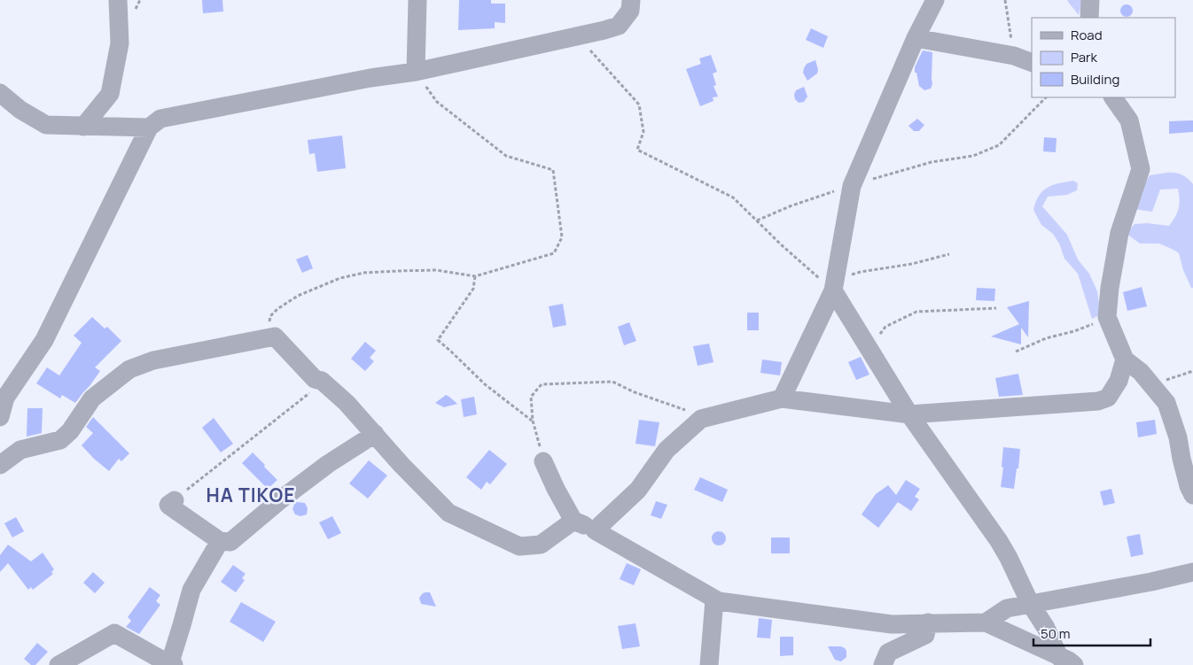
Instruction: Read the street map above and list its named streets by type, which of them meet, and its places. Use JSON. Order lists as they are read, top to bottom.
{
  "districts": ["HA TIKOE"],
  "legend": ["Road", "Park", "Building"],
  "scale_bar": "50 m"
}
